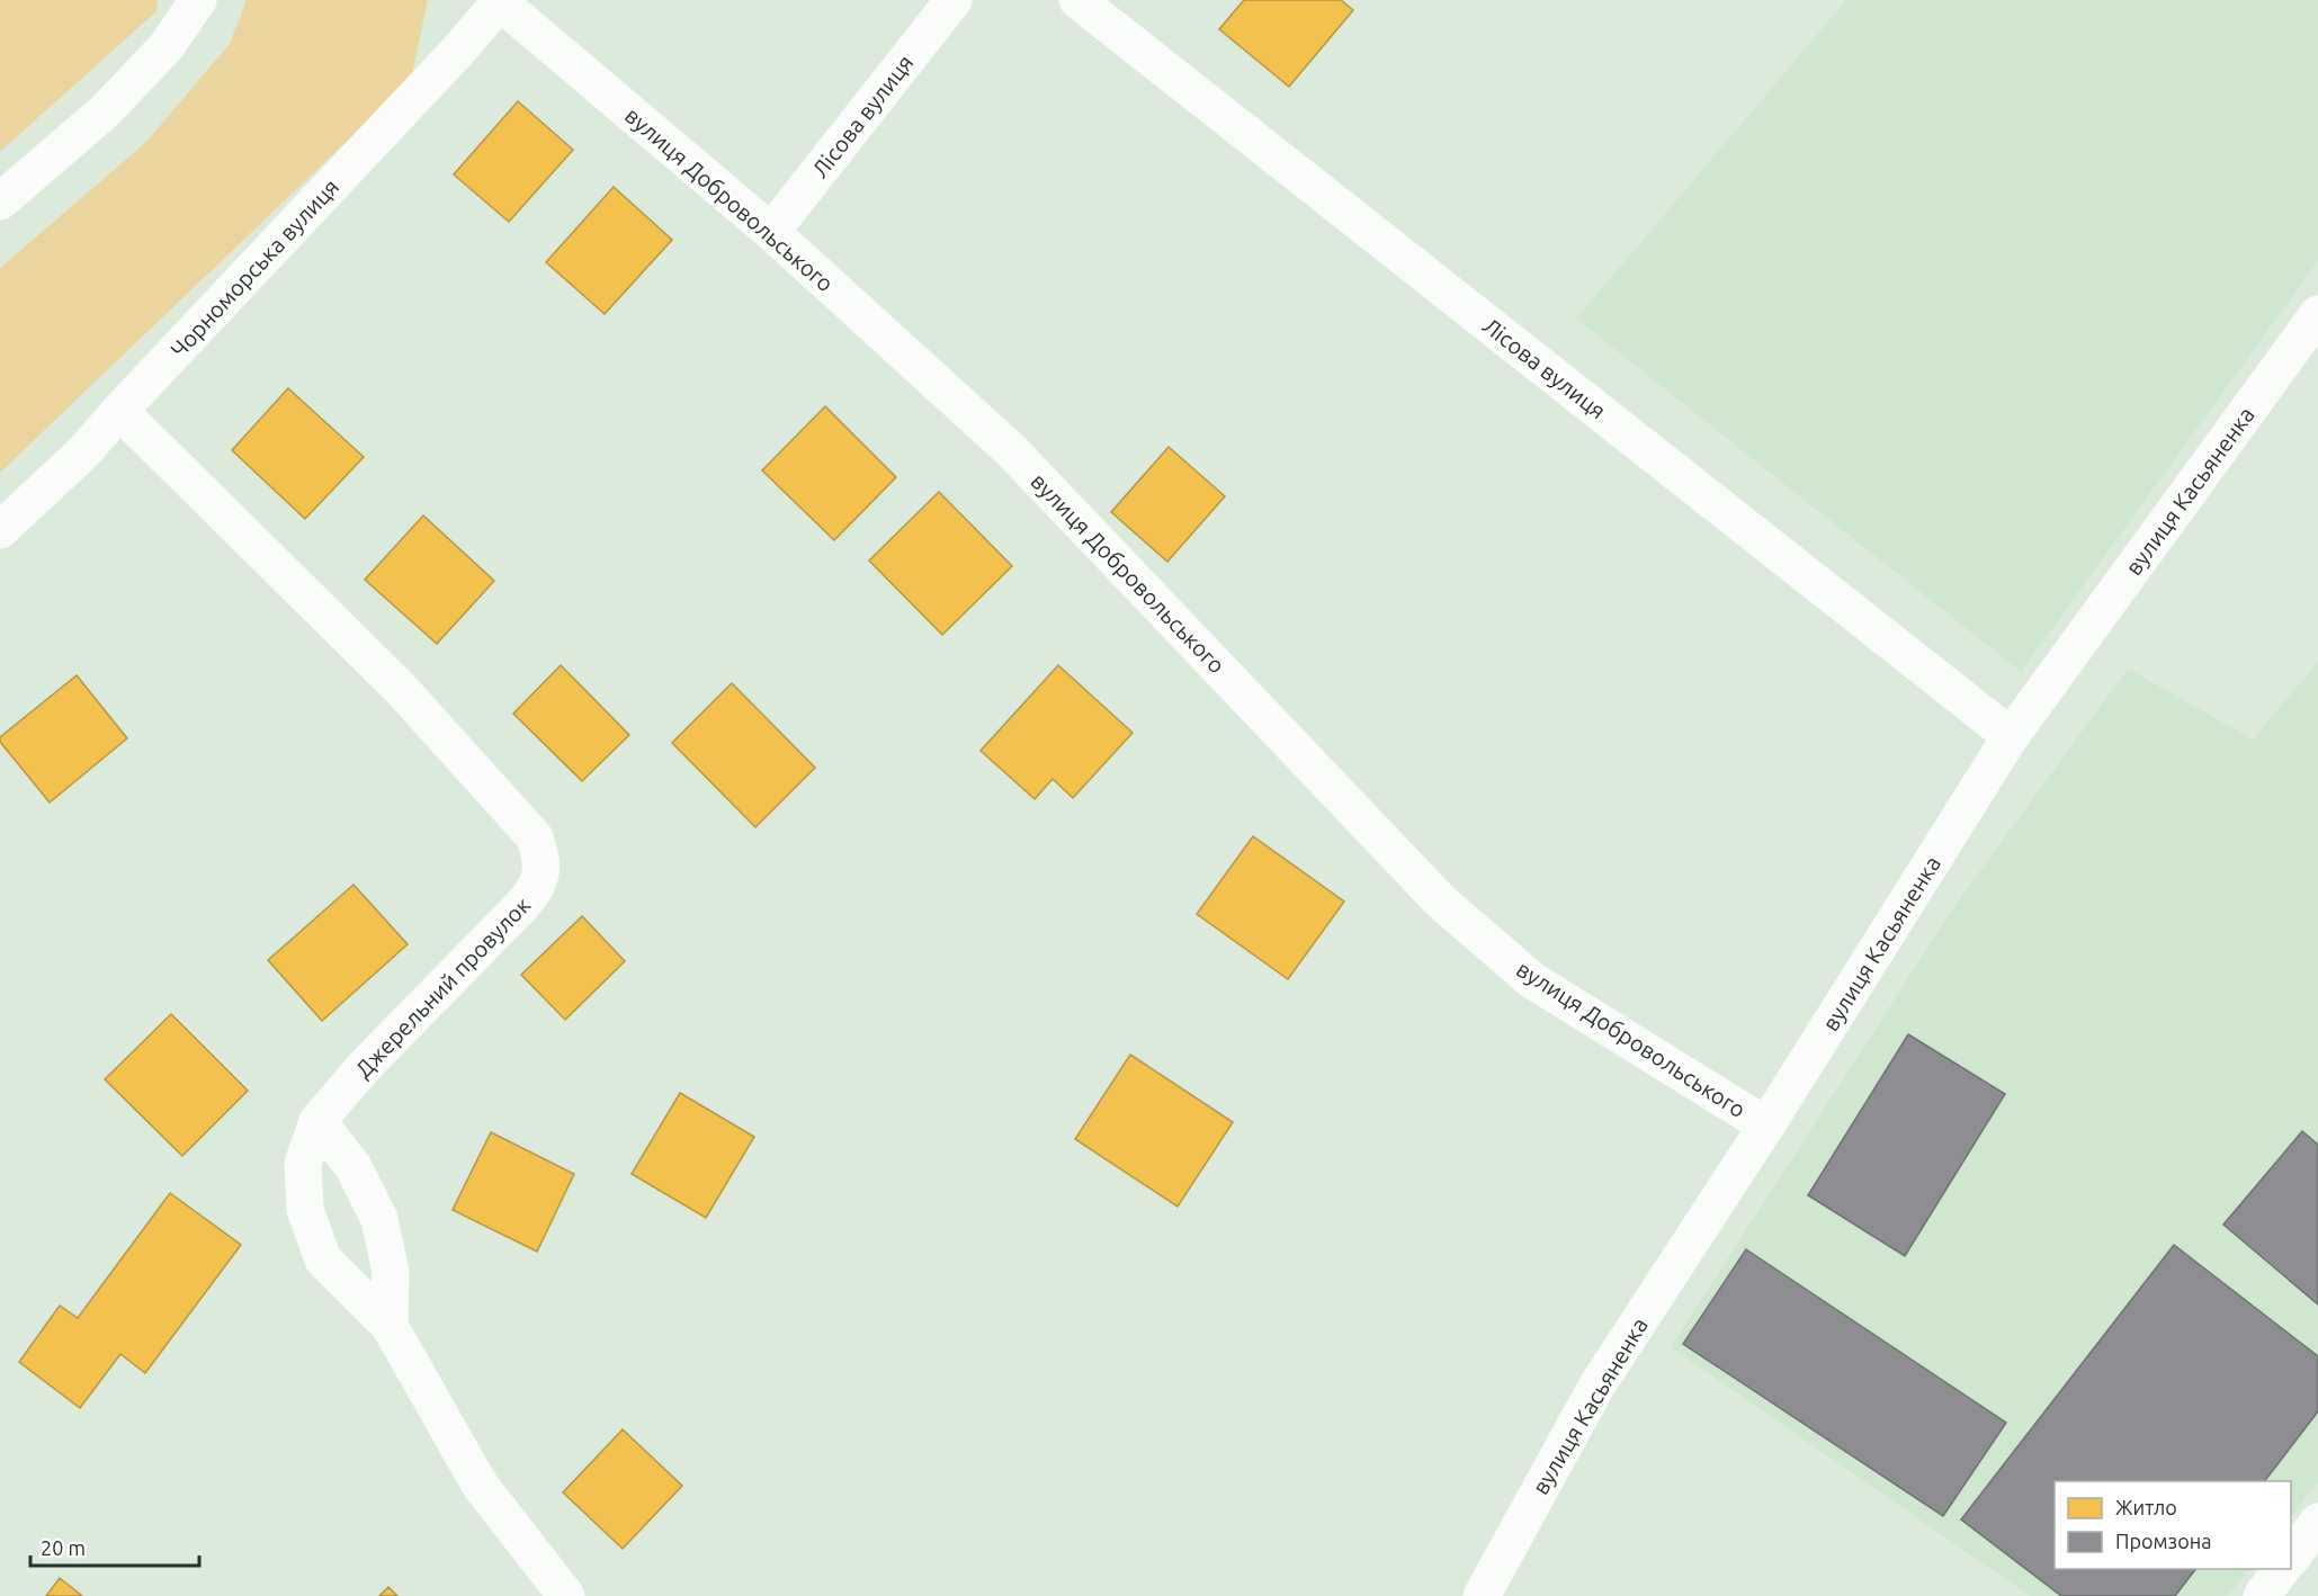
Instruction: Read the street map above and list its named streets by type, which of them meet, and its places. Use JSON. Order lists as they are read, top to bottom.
{
  "streets": {
    "street": [
      "Лісова вулиця",
      "вулиця Добровольського",
      "Чорноморська вулиця",
      "вулиця Касьяненка",
      "Джерельний провулок"
    ]
  },
  "crossings": [
    ["Лісова вулиця", "вулиця Добровольського"],
    ["Лісова вулиця", "вулиця Касьяненка"],
    ["вулиця Добровольського", "Чорноморська вулиця"],
    ["вулиця Добровольського", "вулиця Касьяненка"],
    ["Чорноморська вулиця", "Джерельний провулок"]
  ],
  "legend": ["Житло", "Промзона"],
  "scale_bar": "20 m"
}
